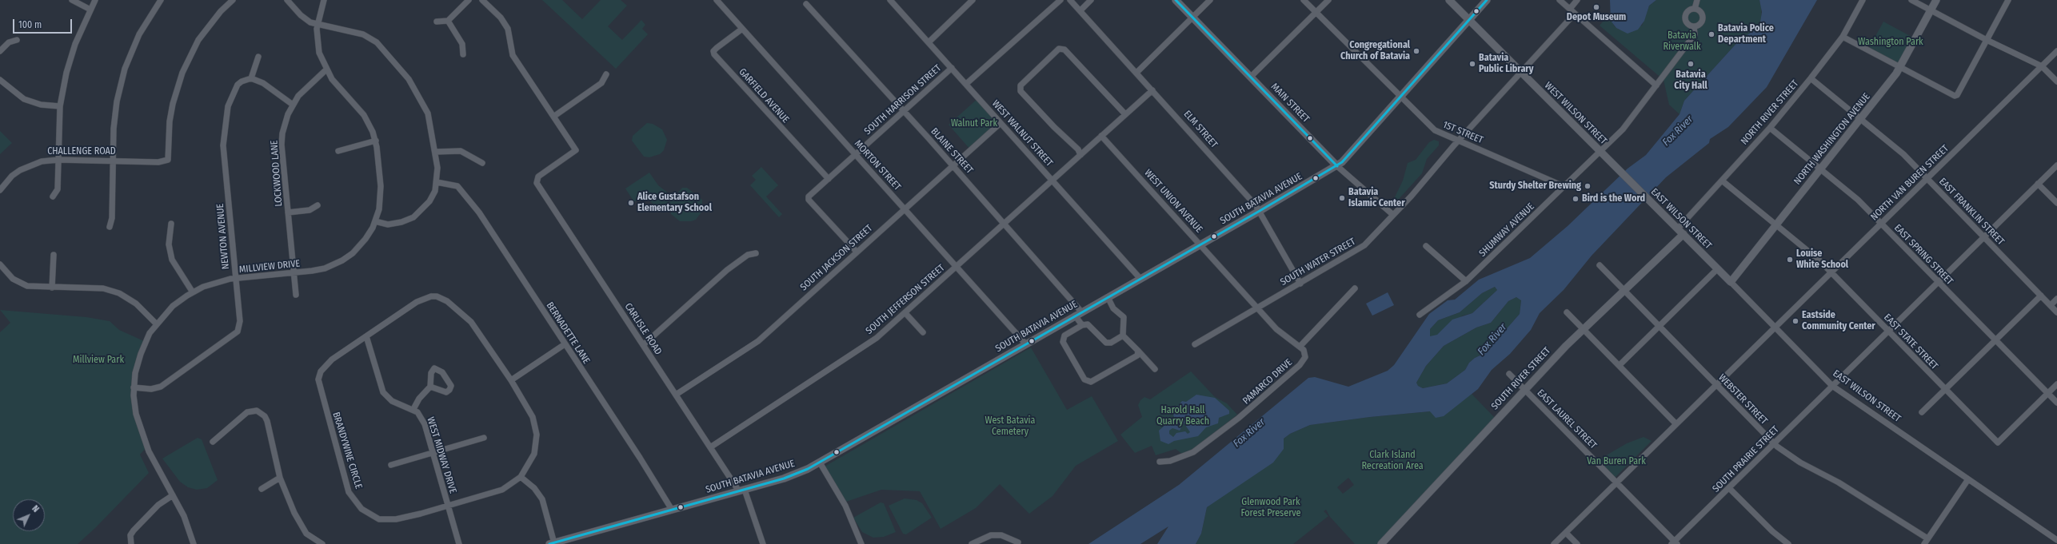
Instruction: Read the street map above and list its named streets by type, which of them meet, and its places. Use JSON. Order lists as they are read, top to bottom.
{
  "streets": {
    "main road": [
      "MAIN STREET",
      "WEST WILSON STREET",
      "NORTH WASHINGTON AVENUE",
      "SOUTH BATAVIA AVENUE",
      "EAST WILSON STREET",
      "SOUTH RIVER STREET"
    ],
    "street": [
      "GARFIELD AVENUE",
      "SOUTH HARRISON STREET",
      "NORTH RIVER STREET",
      "ELM STREET",
      "1ST STREET",
      "WEST WALNUT STREET",
      "BLAINE STREET",
      "CHALLENGE ROAD",
      "MORTON STREET",
      "LOCKWOOD LANE",
      "NORTH VAN BUREN STREET",
      "WEST UNION AVENUE",
      "EAST FRANKLIN STREET",
      "SHUMWAY AVENUE",
      "NEWTON AVENUE",
      "EAST SPRING STREET",
      "SOUTH JACKSON STREET",
      "SOUTH WATER STREET",
      "MILLVIEW DRIVE",
      "SOUTH JEFFERSON STREET",
      "CARLISLE ROAD",
      "BERNADETTE LANE",
      "EAST STATE STREET",
      "PAMARCO DRIVE",
      "WEBSTER STREET",
      "EAST LAUREL STREET",
      "BRANDYWINE CIRCLE",
      "WEST MIDWAY DRIVE",
      "SOUTH PRAIRIE STREET"
    ]
  },
  "crossings": [
    ["GARFIELD AVENUE", "SOUTH HARRISON STREET"],
    ["GARFIELD AVENUE", "MORTON STREET"],
    ["SOUTH HARRISON STREET", "WEST WALNUT STREET"],
    ["SOUTH HARRISON STREET", "BLAINE STREET"],
    ["SOUTH HARRISON STREET", "MORTON STREET"],
    ["SOUTH HARRISON STREET", "SOUTH JACKSON STREET"],
    ["MAIN STREET", "SOUTH BATAVIA AVENUE"],
    ["MAIN STREET", "SOUTH WATER STREET"],
    ["NORTH RIVER STREET", "EAST FRANKLIN STREET"],
    ["NORTH RIVER STREET", "EAST WILSON STREET"],
    ["NORTH RIVER STREET", "EAST SPRING STREET"],
    ["NORTH RIVER STREET", "EAST STATE STREET"],
    ["WEST WILSON STREET", "SOUTH BATAVIA AVENUE"],
    ["WEST WILSON STREET", "EAST WILSON STREET"],
    ["WEST WILSON STREET", "SHUMWAY AVENUE"],
    ["WEST WILSON STREET", "SOUTH WATER STREET"],
    ["ELM STREET", "SOUTH BATAVIA AVENUE"],
    ["ELM STREET", "SOUTH WATER STREET"],
    ["ELM STREET", "SOUTH JEFFERSON STREET"],
    ["1ST STREET", "SOUTH BATAVIA AVENUE"],
    ["1ST STREET", "SHUMWAY AVENUE"],
    ["1ST STREET", "SOUTH WATER STREET"],
    ["WEST WALNUT STREET", "SOUTH BATAVIA AVENUE"],
    ["WEST WALNUT STREET", "SOUTH JACKSON STREET"],
    ["WEST WALNUT STREET", "SOUTH JEFFERSON STREET"],
    ["NORTH WASHINGTON AVENUE", "EAST FRANKLIN STREET"],
    ["NORTH WASHINGTON AVENUE", "EAST WILSON STREET"],
    ["NORTH WASHINGTON AVENUE", "EAST SPRING STREET"],
    ["NORTH WASHINGTON AVENUE", "EAST STATE STREET"],
    ["BLAINE STREET", "SOUTH BATAVIA AVENUE"],
    ["BLAINE STREET", "SOUTH JACKSON STREET"],
    ["BLAINE STREET", "SOUTH JEFFERSON STREET"],
    ["MORTON STREET", "SOUTH BATAVIA AVENUE"],
    ["MORTON STREET", "SOUTH JACKSON STREET"],
    ["MORTON STREET", "SOUTH JEFFERSON STREET"],
    ["LOCKWOOD LANE", "MILLVIEW DRIVE"],
    ["NORTH VAN BUREN STREET", "EAST FRANKLIN STREET"],
    ["NORTH VAN BUREN STREET", "EAST WILSON STREET"],
    ["NORTH VAN BUREN STREET", "EAST SPRING STREET"],
    ["NORTH VAN BUREN STREET", "EAST STATE STREET"],
    ["NORTH VAN BUREN STREET", "WEBSTER STREET"],
    ["NORTH VAN BUREN STREET", "EAST LAUREL STREET"],
    ["SOUTH BATAVIA AVENUE", "WEST UNION AVENUE"],
    ["SOUTH BATAVIA AVENUE", "CARLISLE ROAD"],
    ["SOUTH BATAVIA AVENUE", "BERNADETTE LANE"],
    ["WEST UNION AVENUE", "SOUTH WATER STREET"],
    ["WEST UNION AVENUE", "SOUTH JEFFERSON STREET"],
    ["WEST UNION AVENUE", "PAMARCO DRIVE"],
    ["EAST FRANKLIN STREET", "SOUTH PRAIRIE STREET"],
    ["EAST WILSON STREET", "SOUTH RIVER STREET"],
    ["EAST WILSON STREET", "SOUTH PRAIRIE STREET"],
    ["NEWTON AVENUE", "MILLVIEW DRIVE"],
    ["EAST SPRING STREET", "EAST STATE STREET"],
    ["EAST SPRING STREET", "SOUTH PRAIRIE STREET"],
    ["SOUTH JACKSON STREET", "CARLISLE ROAD"],
    ["SOUTH JEFFERSON STREET", "CARLISLE ROAD"],
    ["EAST STATE STREET", "SOUTH PRAIRIE STREET"],
    ["SOUTH RIVER STREET", "WEBSTER STREET"],
    ["SOUTH RIVER STREET", "EAST LAUREL STREET"],
    ["WEBSTER STREET", "SOUTH PRAIRIE STREET"],
    ["EAST LAUREL STREET", "SOUTH PRAIRIE STREET"],
    ["BRANDYWINE CIRCLE", "WEST MIDWAY DRIVE"]
  ],
  "water": ["Fox River"],
  "parks": [
    "Batavia Riverwalk",
    "Washington Park",
    "Walnut Park",
    "Millview Park",
    "Harold Hall Quarry Beach",
    "West Batavia Cemetery",
    "Clark Island Recreation Area",
    "Van Buren Park",
    "Glenwood Park Forest Preserve"
  ],
  "places": [
    "Depot Museum",
    "Batavia Police Department",
    "Congregational Church of Batavia",
    "Batavia Public Library",
    "Batavia City Hall",
    "Sturdy Shelter Brewing",
    "Batavia Islamic Center",
    "Bird is the Word",
    "Alice Gustafson Elementary School",
    "Louise White School",
    "Eastside Community Center"
  ],
  "scale_bar": "100 m",
  "north": "top right"
}
